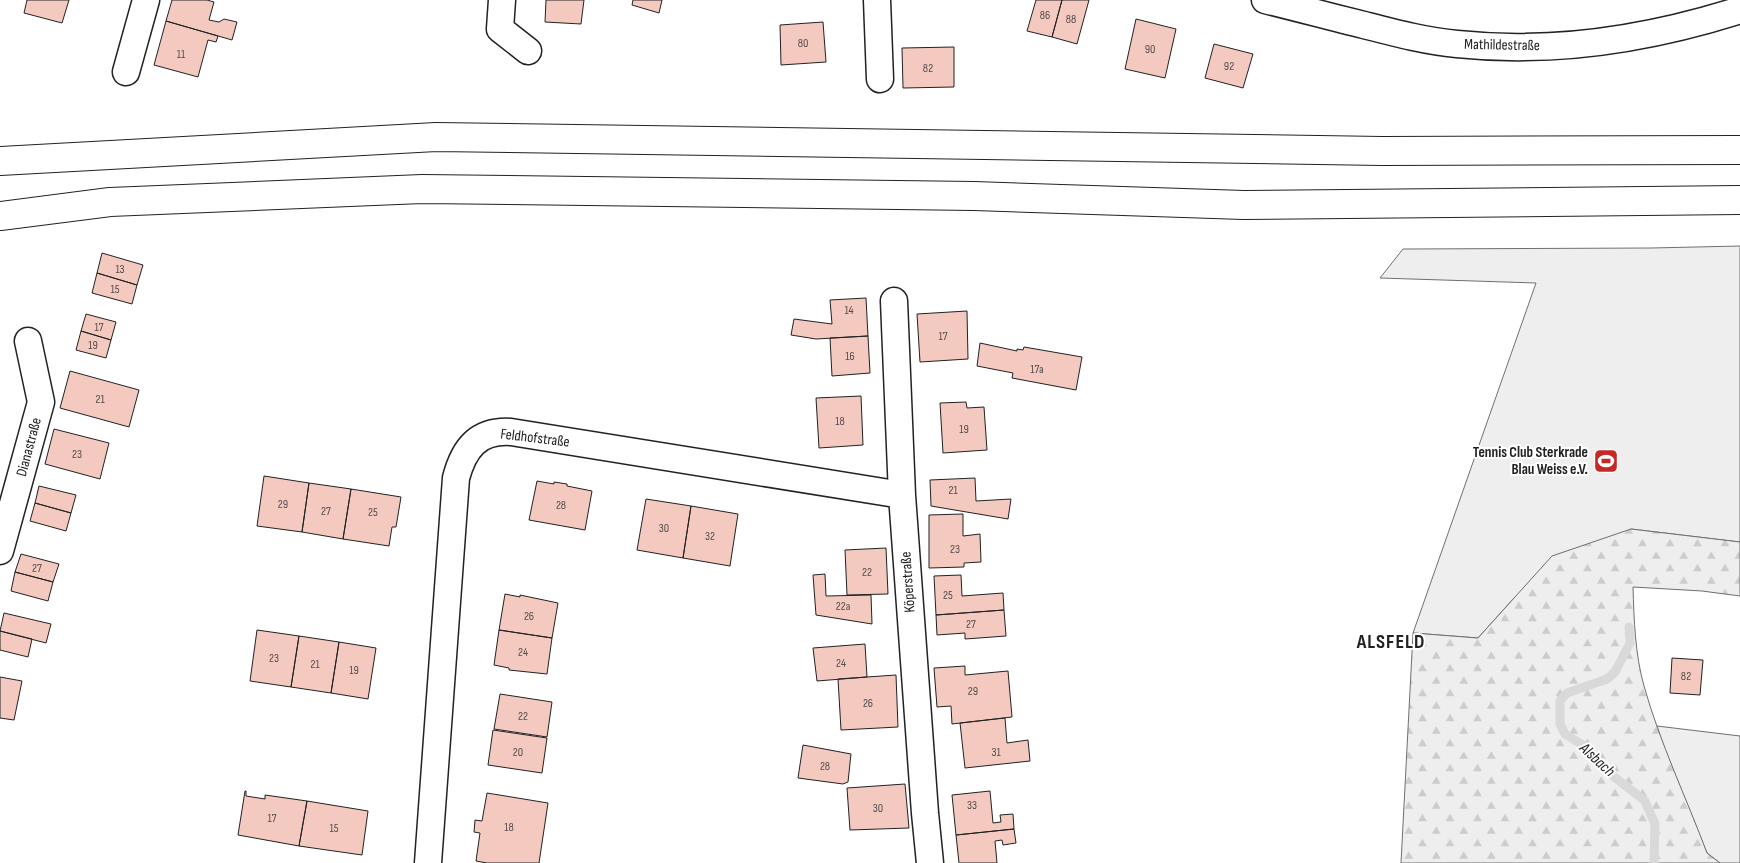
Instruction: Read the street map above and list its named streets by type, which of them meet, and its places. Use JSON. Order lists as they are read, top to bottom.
{
  "streets": {
    "street": [
      "Mathildestraße",
      "Feldhofstraße",
      "Dianastraße",
      "Köperstraße"
    ]
  },
  "crossings": [
    ["Feldhofstraße", "Köperstraße"]
  ],
  "districts": ["ALSFELD"],
  "water": ["Alsbach"],
  "places": {
    "sports": ["Tennis Club Sterkrade Blau Weiss e.V."]
  },
  "house_numbers": [
    "86",
    "88",
    "80",
    "90",
    "11",
    "92",
    "82",
    "13",
    "15",
    "14",
    "17",
    "17",
    "19",
    "16",
    "17a",
    "21",
    "18",
    "19",
    "23",
    "21",
    "29",
    "28",
    "27",
    "25",
    "30",
    "32",
    "23",
    "27",
    "22",
    "25",
    "22a",
    "26",
    "27",
    "24",
    "23",
    "24",
    "21",
    "19",
    "82",
    "29",
    "26",
    "22",
    "20",
    "31",
    "28",
    "33",
    "30",
    "17",
    "18",
    "15"
  ]
}
